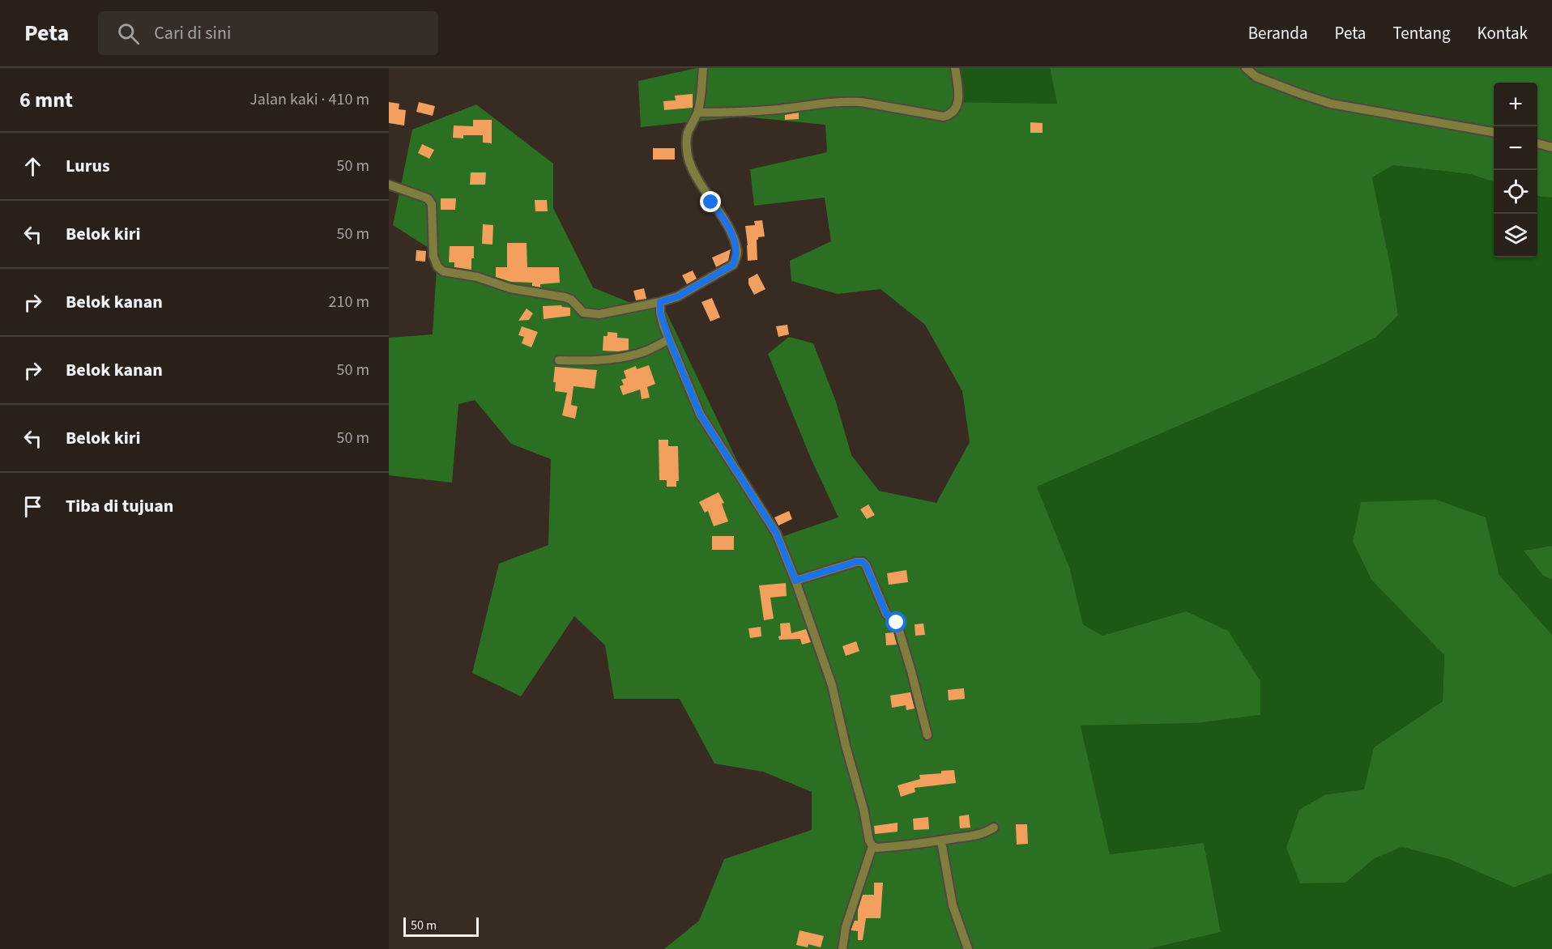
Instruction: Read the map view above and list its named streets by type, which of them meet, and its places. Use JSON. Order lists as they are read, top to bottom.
{
  "scale_bar": "50 m",
  "page": {
    "header": "Peta",
    "search": "Cari di sini",
    "nav": [
      "Beranda",
      "Peta",
      "Tentang",
      "Kontak"
    ],
    "heading": ["6 mnt", "Jalan kaki · 410 m"],
    "map_buttons": ["+", "−"],
    "list": [
      ["Lurus", "50 m"],
      ["Belok kiri", "50 m"],
      ["Belok kanan", "210 m"],
      ["Belok kanan", "50 m"],
      ["Belok kiri", "50 m"],
      "Tiba di tujuan"
    ],
    "scale": "50 m"
  }
}
